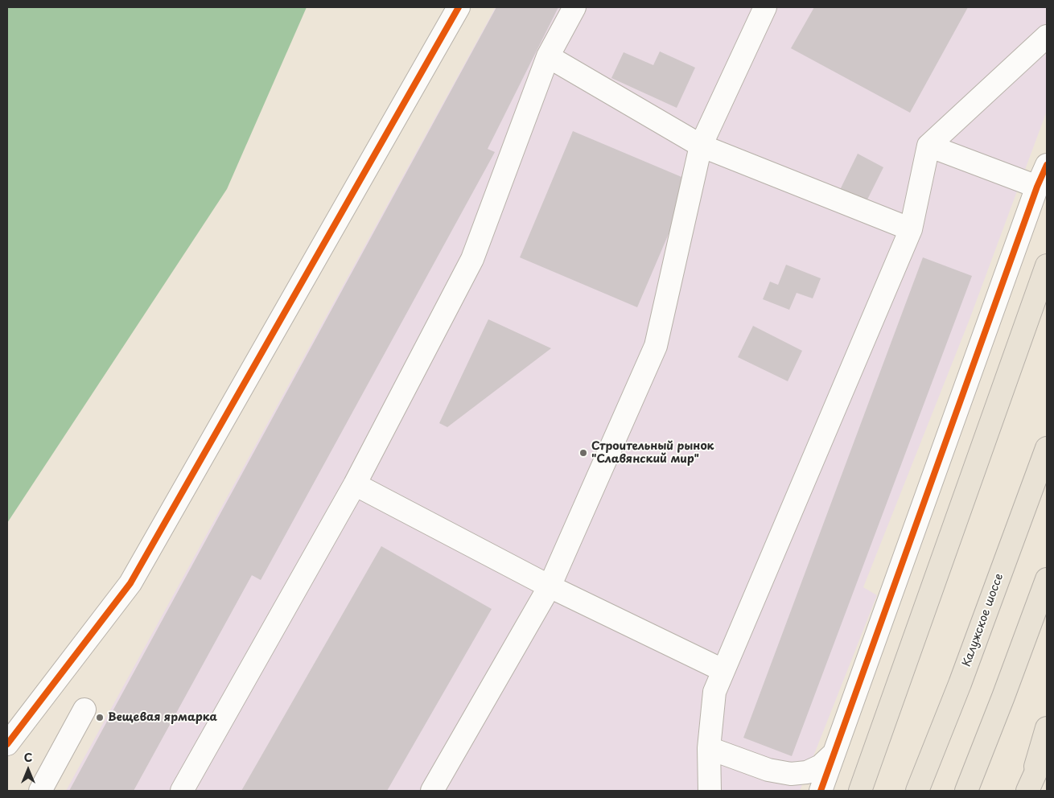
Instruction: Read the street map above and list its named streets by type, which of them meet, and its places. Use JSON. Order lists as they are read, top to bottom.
{
  "streets": {
    "main road": ["Калужское шоссе"]
  },
  "places": ["Строительный рынок \"Славянский мир\"", "Вещевая ярмарка"],
  "north": "top"
}
